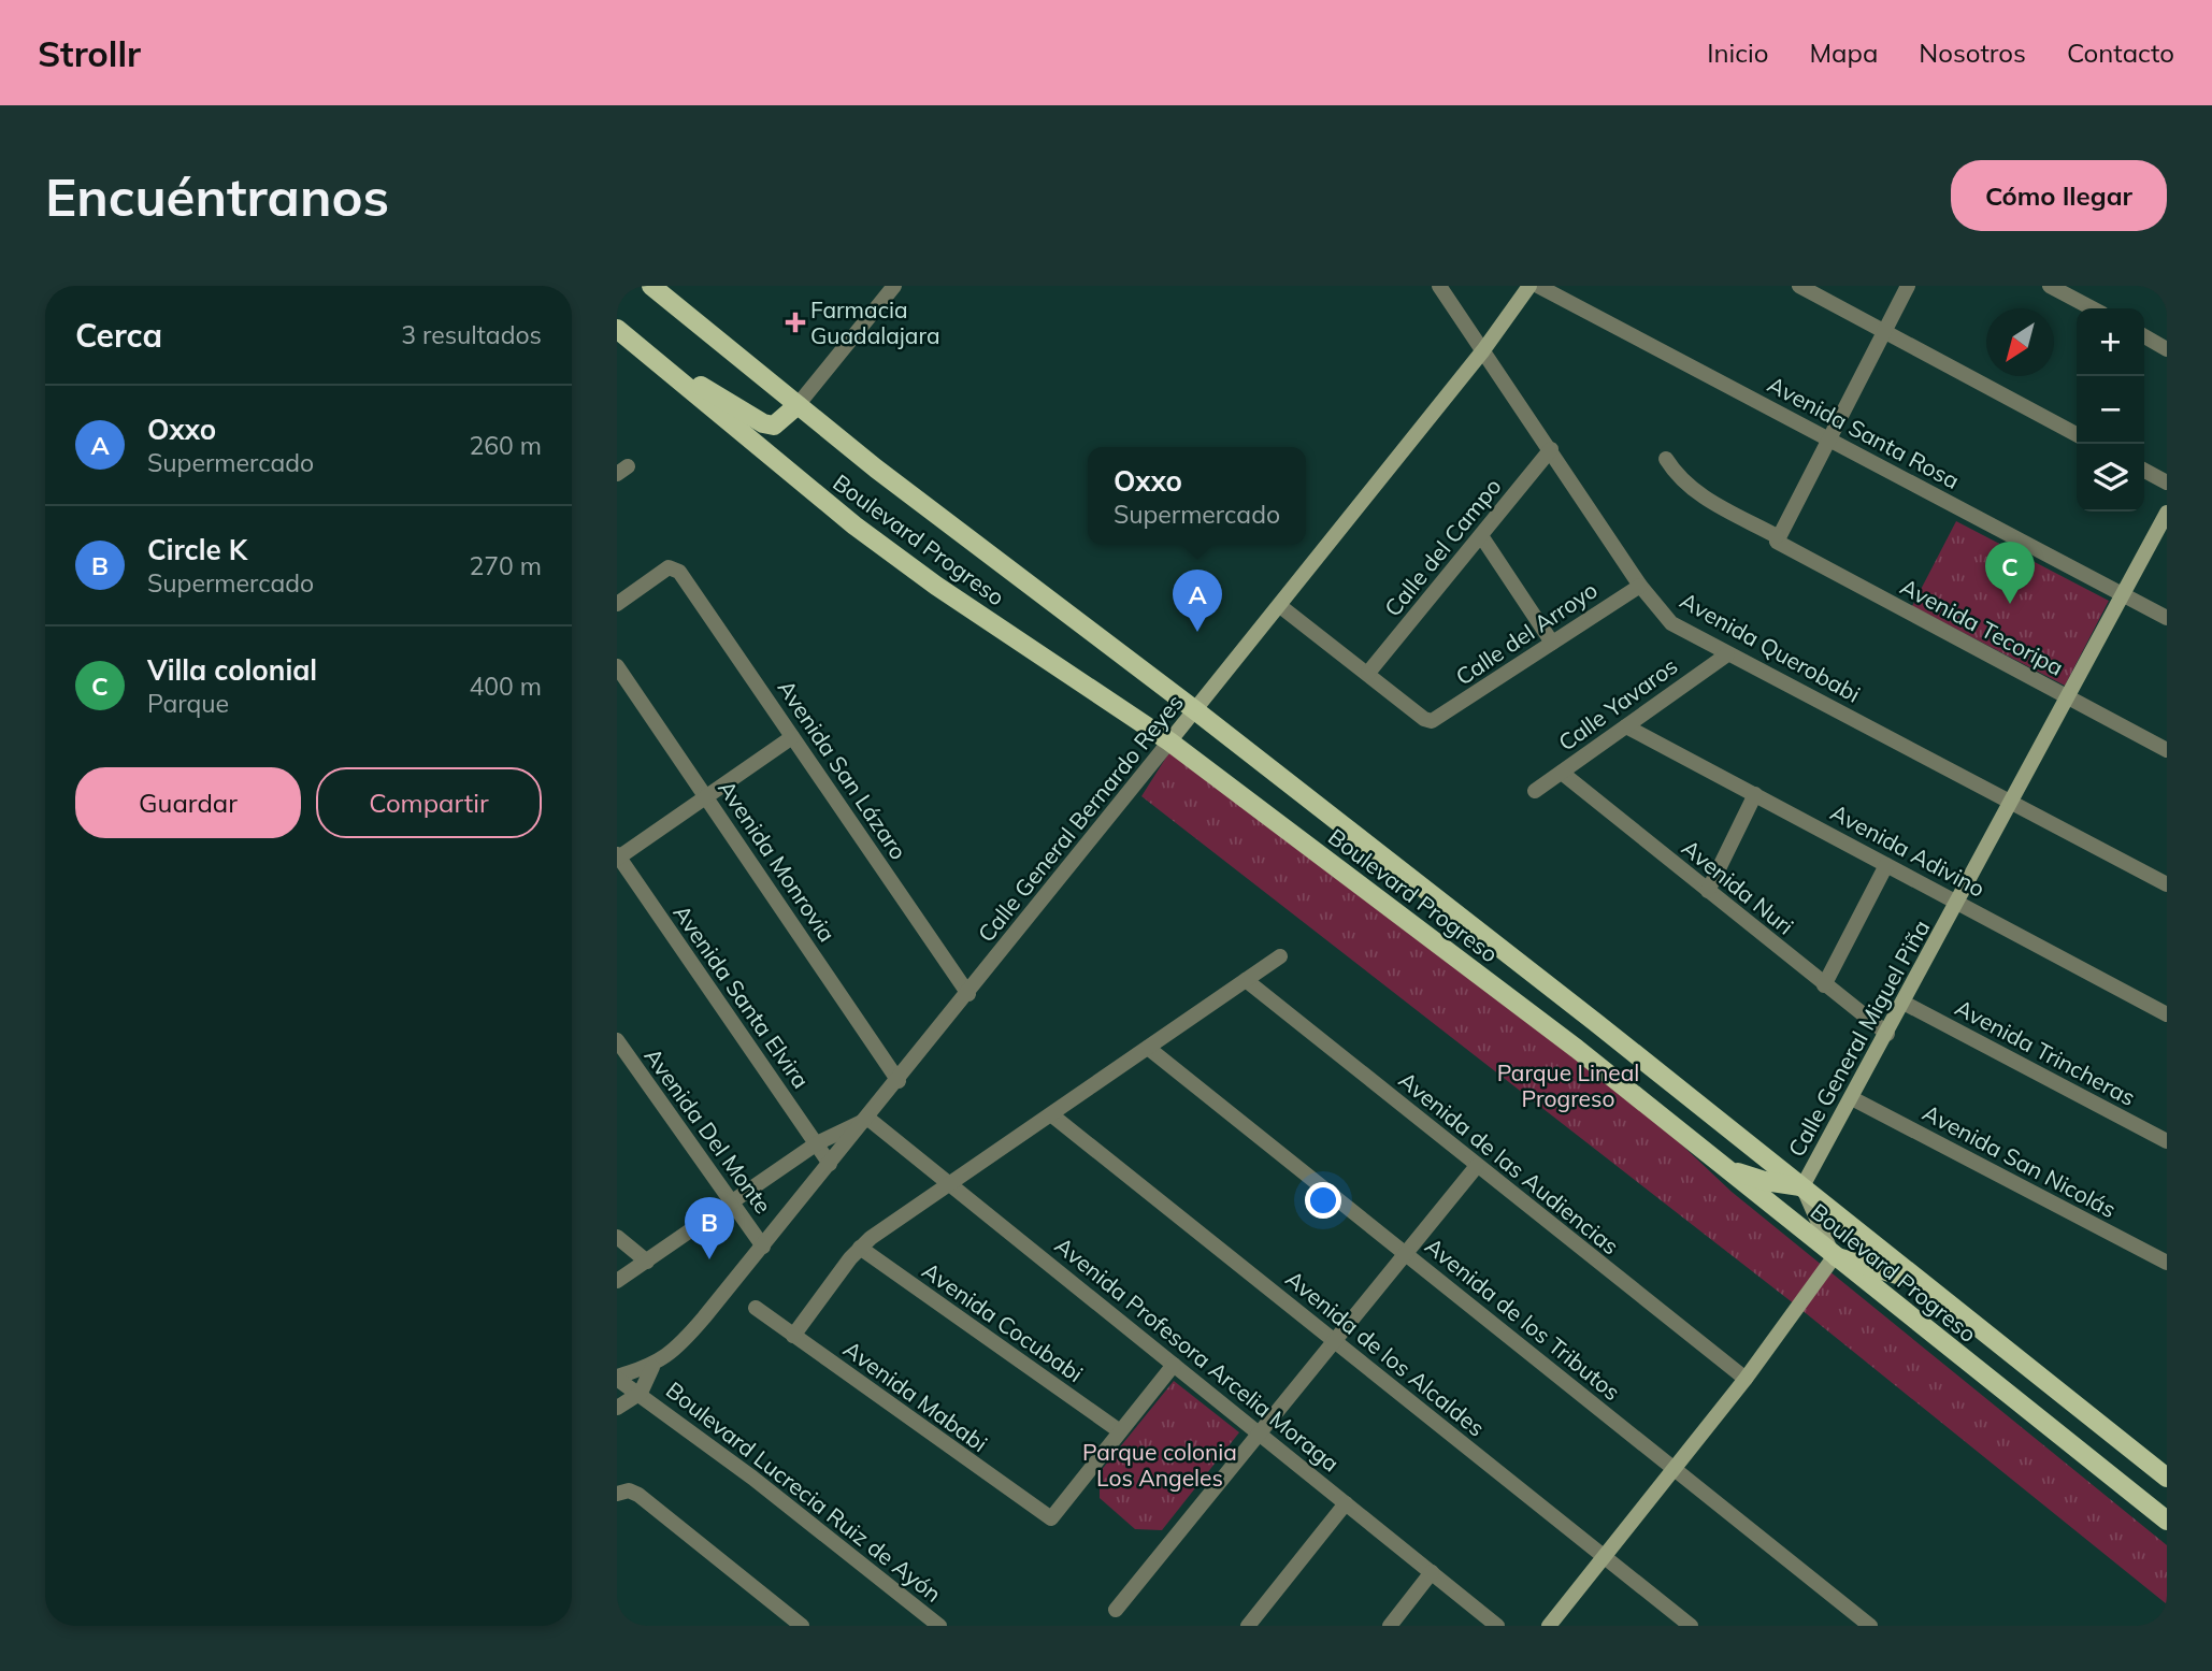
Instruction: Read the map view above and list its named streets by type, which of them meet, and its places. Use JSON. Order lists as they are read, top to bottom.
{
  "streets": {
    "main road": ["Boulevard Progreso"],
    "street": [
      "Avenida Santa Rosa",
      "Calle del Campo",
      "Avenida Tecoripa",
      "Calle del Arroyo",
      "Avenida Querobabi",
      "Calle Yavaros",
      "Avenida San Lázaro",
      "Calle General Bernardo Reyes",
      "Avenida Adivino",
      "Avenida Monrovia",
      "Avenida Nuri",
      "Avenida Santa Elvira",
      "Calle General Miguel Piña",
      "Avenida Trincheras",
      "Avenida Del Monte",
      "Avenida San Nicolás",
      "Avenida de las Audiencias",
      "Avenida de los Tributos",
      "Avenida Cocubabi",
      "Avenida de los Alcaldes",
      "Avenida Profesora Arcelia Moraga",
      "Avenida Mababi",
      "Boulevard Lucrecia Ruiz de Ayón"
    ]
  },
  "crossings": [
    ["Avenida Santa Rosa", "Calle General Miguel Piña"],
    ["Boulevard Progreso", "Calle General Bernardo Reyes"],
    ["Boulevard Progreso", "Calle General Miguel Piña"],
    ["Calle del Campo", "Calle del Arroyo"],
    ["Calle del Campo", "Avenida Querobabi"],
    ["Avenida Tecoripa", "Calle General Miguel Piña"],
    ["Calle del Arroyo", "Avenida Querobabi"],
    ["Avenida Querobabi", "Calle Yavaros"],
    ["Avenida Querobabi", "Calle General Bernardo Reyes"],
    ["Avenida Querobabi", "Calle General Miguel Piña"],
    ["Calle Yavaros", "Avenida Adivino"],
    ["Calle Yavaros", "Avenida Nuri"],
    ["Avenida San Lázaro", "Calle General Bernardo Reyes"],
    ["Calle General Bernardo Reyes", "Avenida Monrovia"],
    ["Calle General Bernardo Reyes", "Avenida Santa Elvira"],
    ["Calle General Bernardo Reyes", "Avenida Del Monte"],
    ["Calle General Bernardo Reyes", "Avenida Profesora Arcelia Moraga"],
    ["Calle General Bernardo Reyes", "Boulevard Lucrecia Ruiz de Ayón"],
    ["Avenida Adivino", "Calle General Miguel Piña"],
    ["Avenida Nuri", "Calle General Miguel Piña"],
    ["Calle General Miguel Piña", "Avenida Trincheras"],
    ["Calle General Miguel Piña", "Avenida San Nicolás"],
    ["Avenida Cocubabi", "Avenida Mababi"]
  ],
  "parks": ["Parque Lineal Progreso", "Parque colonia Los Angeles"],
  "places": {
    "health": ["Farmacia Guadalajara"]
  },
  "north": "bottom left",
  "page": {
    "header": "Strollr",
    "nav": [
      "Inicio",
      "Mapa",
      "Nosotros",
      "Contacto"
    ],
    "buttons": [
      "Cómo llegar",
      ["Guardar", "Compartir"]
    ],
    "title": "Encuéntranos",
    "heading": ["Cerca", "3 resultados"],
    "map_buttons": ["+", "−"],
    "list": [
      {
        "mark": "A",
        "name": "Oxxo",
        "note": "Supermercado",
        "value": "260 m"
      },
      {
        "mark": "B",
        "name": "Circle K",
        "note": "Supermercado",
        "value": "270 m"
      },
      {
        "mark": "C",
        "name": "Villa colonial",
        "note": "Parque",
        "value": "400 m"
      }
    ],
    "popup": ["Oxxo", "Supermercado"],
    "pins": ["C", "A", "B"]
  }
}
